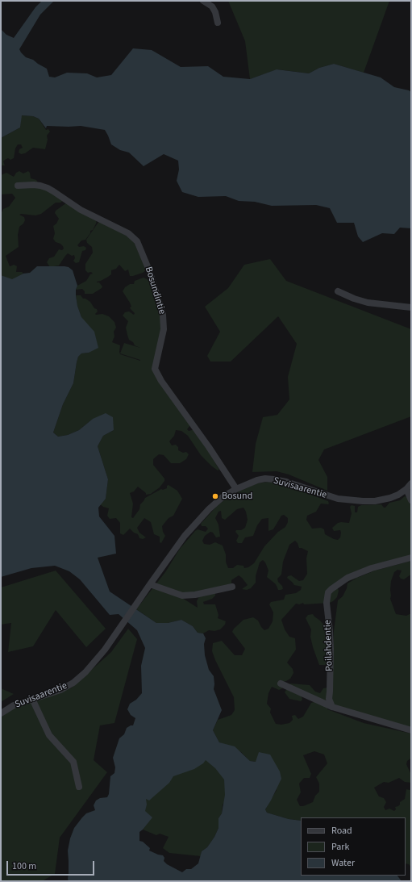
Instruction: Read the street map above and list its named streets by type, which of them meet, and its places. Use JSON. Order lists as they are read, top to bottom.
{
  "streets": {
    "street": ["Bosundintie", "Suvisaarentie", "Poilahdentie"]
  },
  "crossings": [
    ["Bosundintie", "Suvisaarentie"]
  ],
  "places": ["Bosund"],
  "legend": ["Road", "Park", "Water"],
  "scale_bar": "100 m"
}
